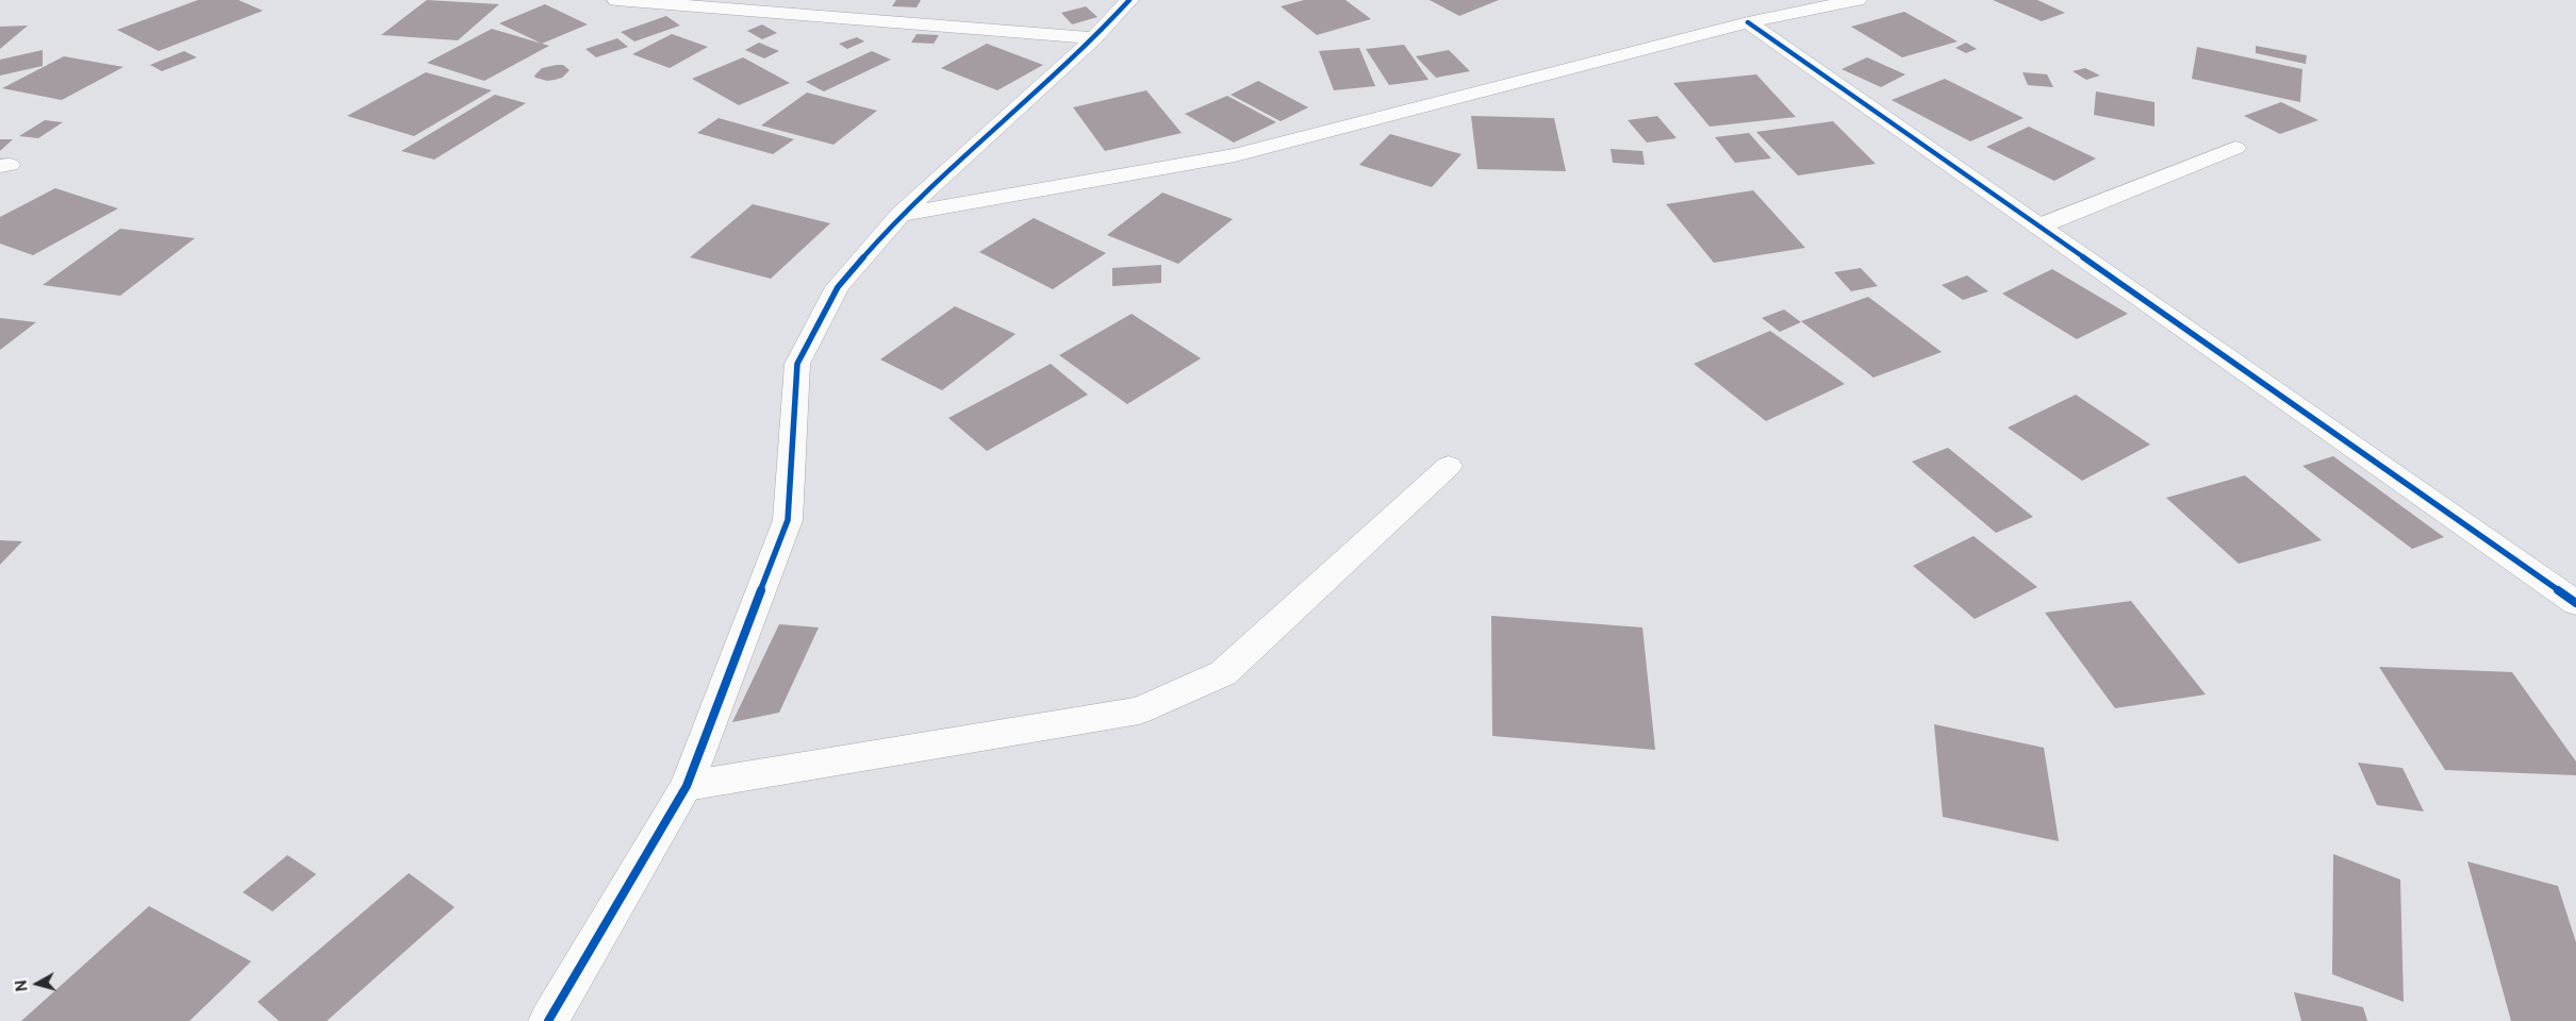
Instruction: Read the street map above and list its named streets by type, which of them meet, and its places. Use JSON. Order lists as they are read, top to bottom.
{
  "north": "left"
}
